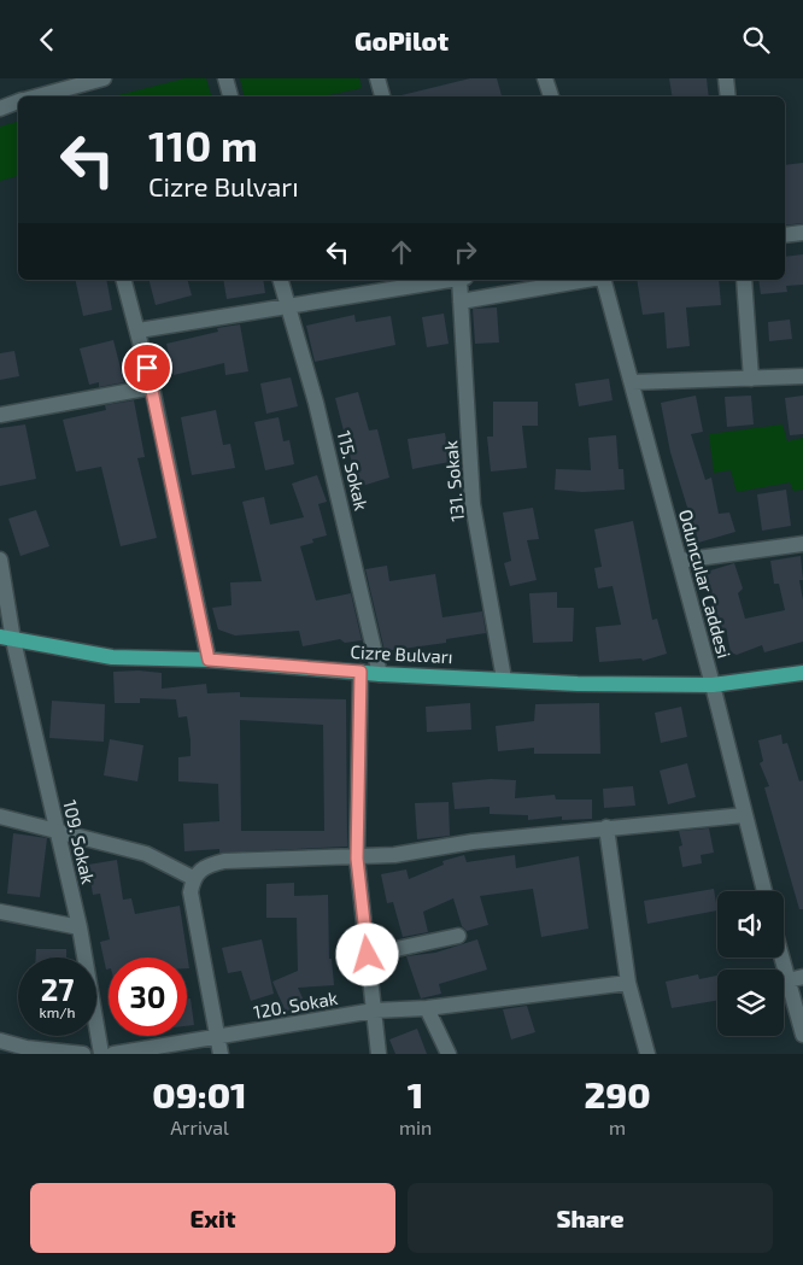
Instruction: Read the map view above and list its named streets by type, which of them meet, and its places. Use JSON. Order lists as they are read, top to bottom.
{
  "streets": {
    "main road": ["Cizre Bulvarı"],
    "street": [
      "115. Sokak",
      "131. Sokak",
      "Oduncular Caddesi",
      "109. Sokak",
      "120. Sokak"
    ]
  },
  "crossings": [
    ["115. Sokak", "Cizre Bulvarı"],
    ["131. Sokak", "Cizre Bulvarı"],
    ["Oduncular Caddesi", "Cizre Bulvarı"],
    ["Cizre Bulvarı", "109. Sokak"]
  ],
  "page": {
    "header": "GoPilot",
    "turn": ["110 m", "Cizre Bulvarı"],
    "speed": "27 km/h",
    "limit": "30",
    "eta": [
      "09:01",
      "Arrival",
      "1",
      "min",
      "290",
      "m"
    ],
    "buttons": ["Exit", "Share"]
  }
}
